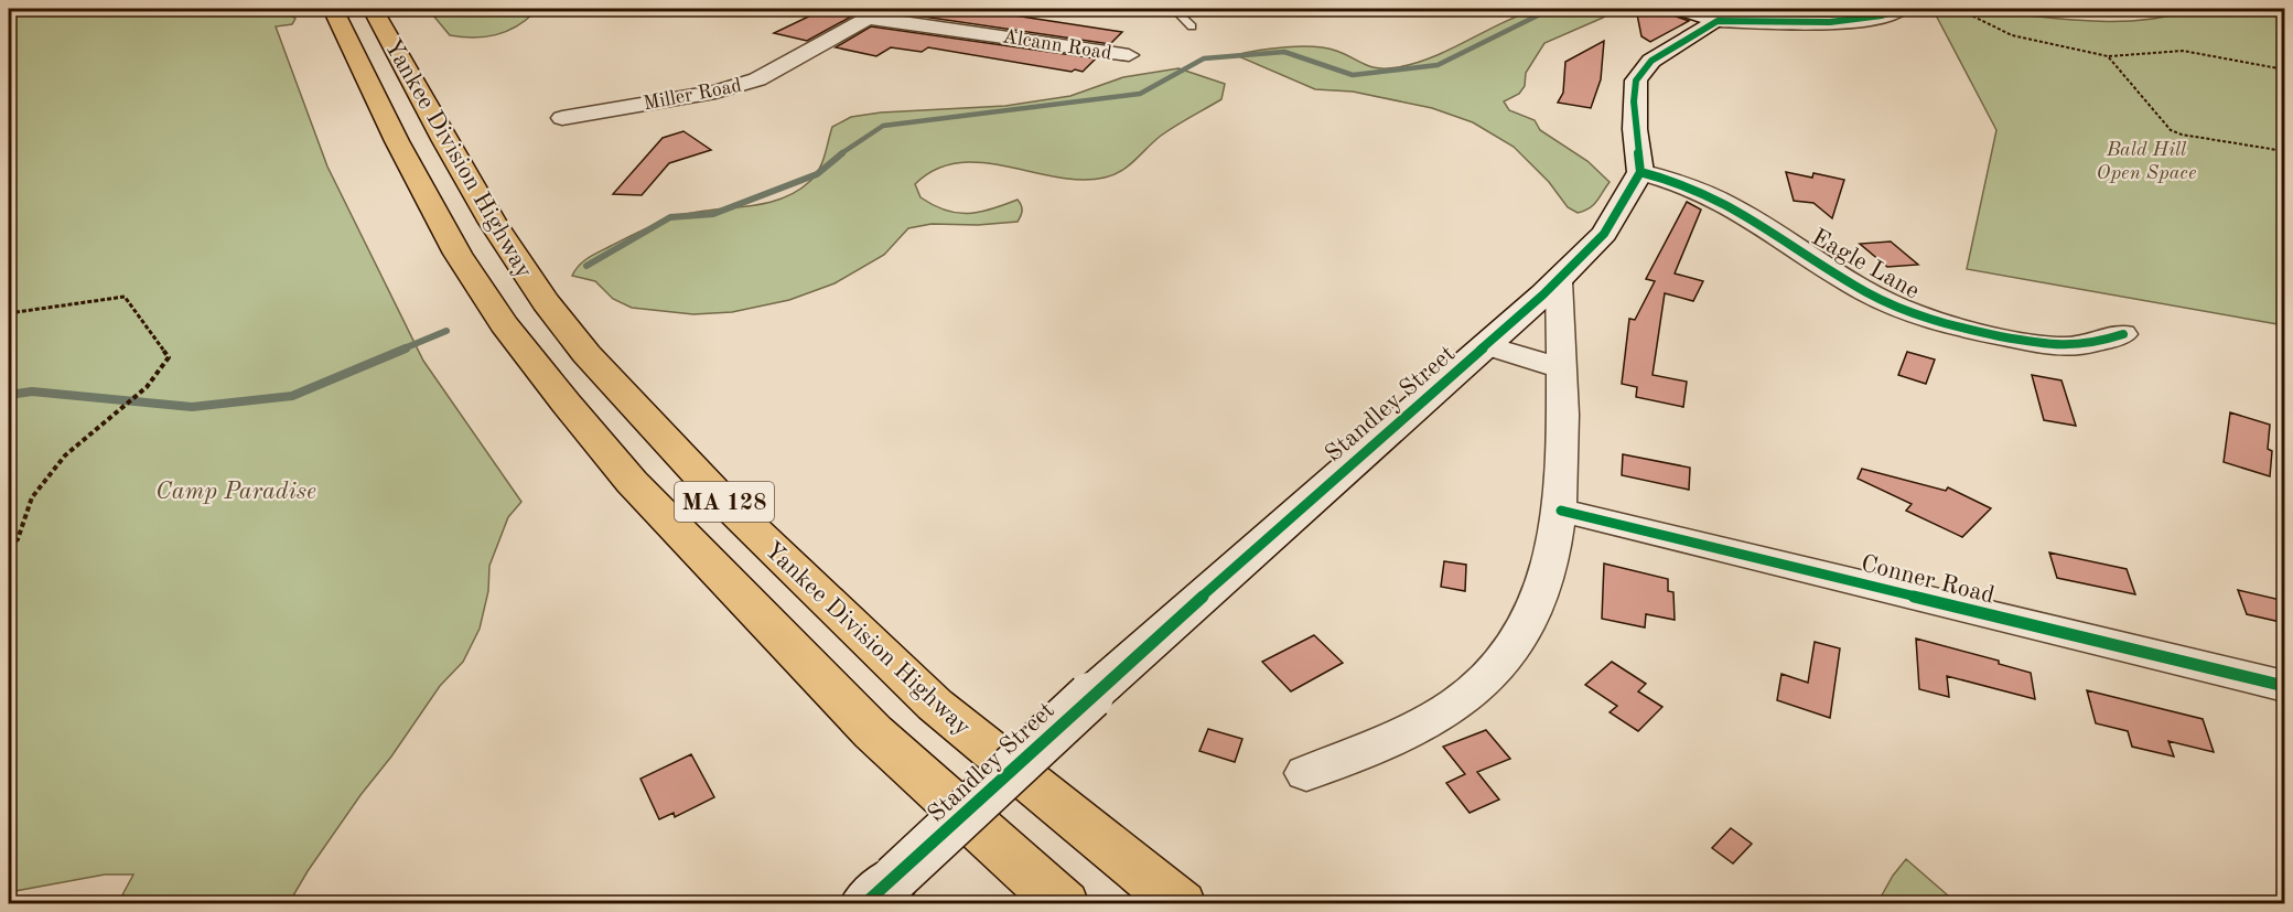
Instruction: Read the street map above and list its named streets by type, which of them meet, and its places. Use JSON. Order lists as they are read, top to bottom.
{
  "streets": {
    "highway": ["Yankee Division Highway", "MA 128"],
    "street": [
      "Alcann Road",
      "Miller Road",
      "Eagle Lane",
      "Standley Street",
      "Conner Road"
    ]
  },
  "crossings": [
    ["Alcann Road", "Miller Road"],
    ["Eagle Lane", "Standley Street"]
  ],
  "parks": ["Bald Hill Open Space", "Camp Paradise"]
}
